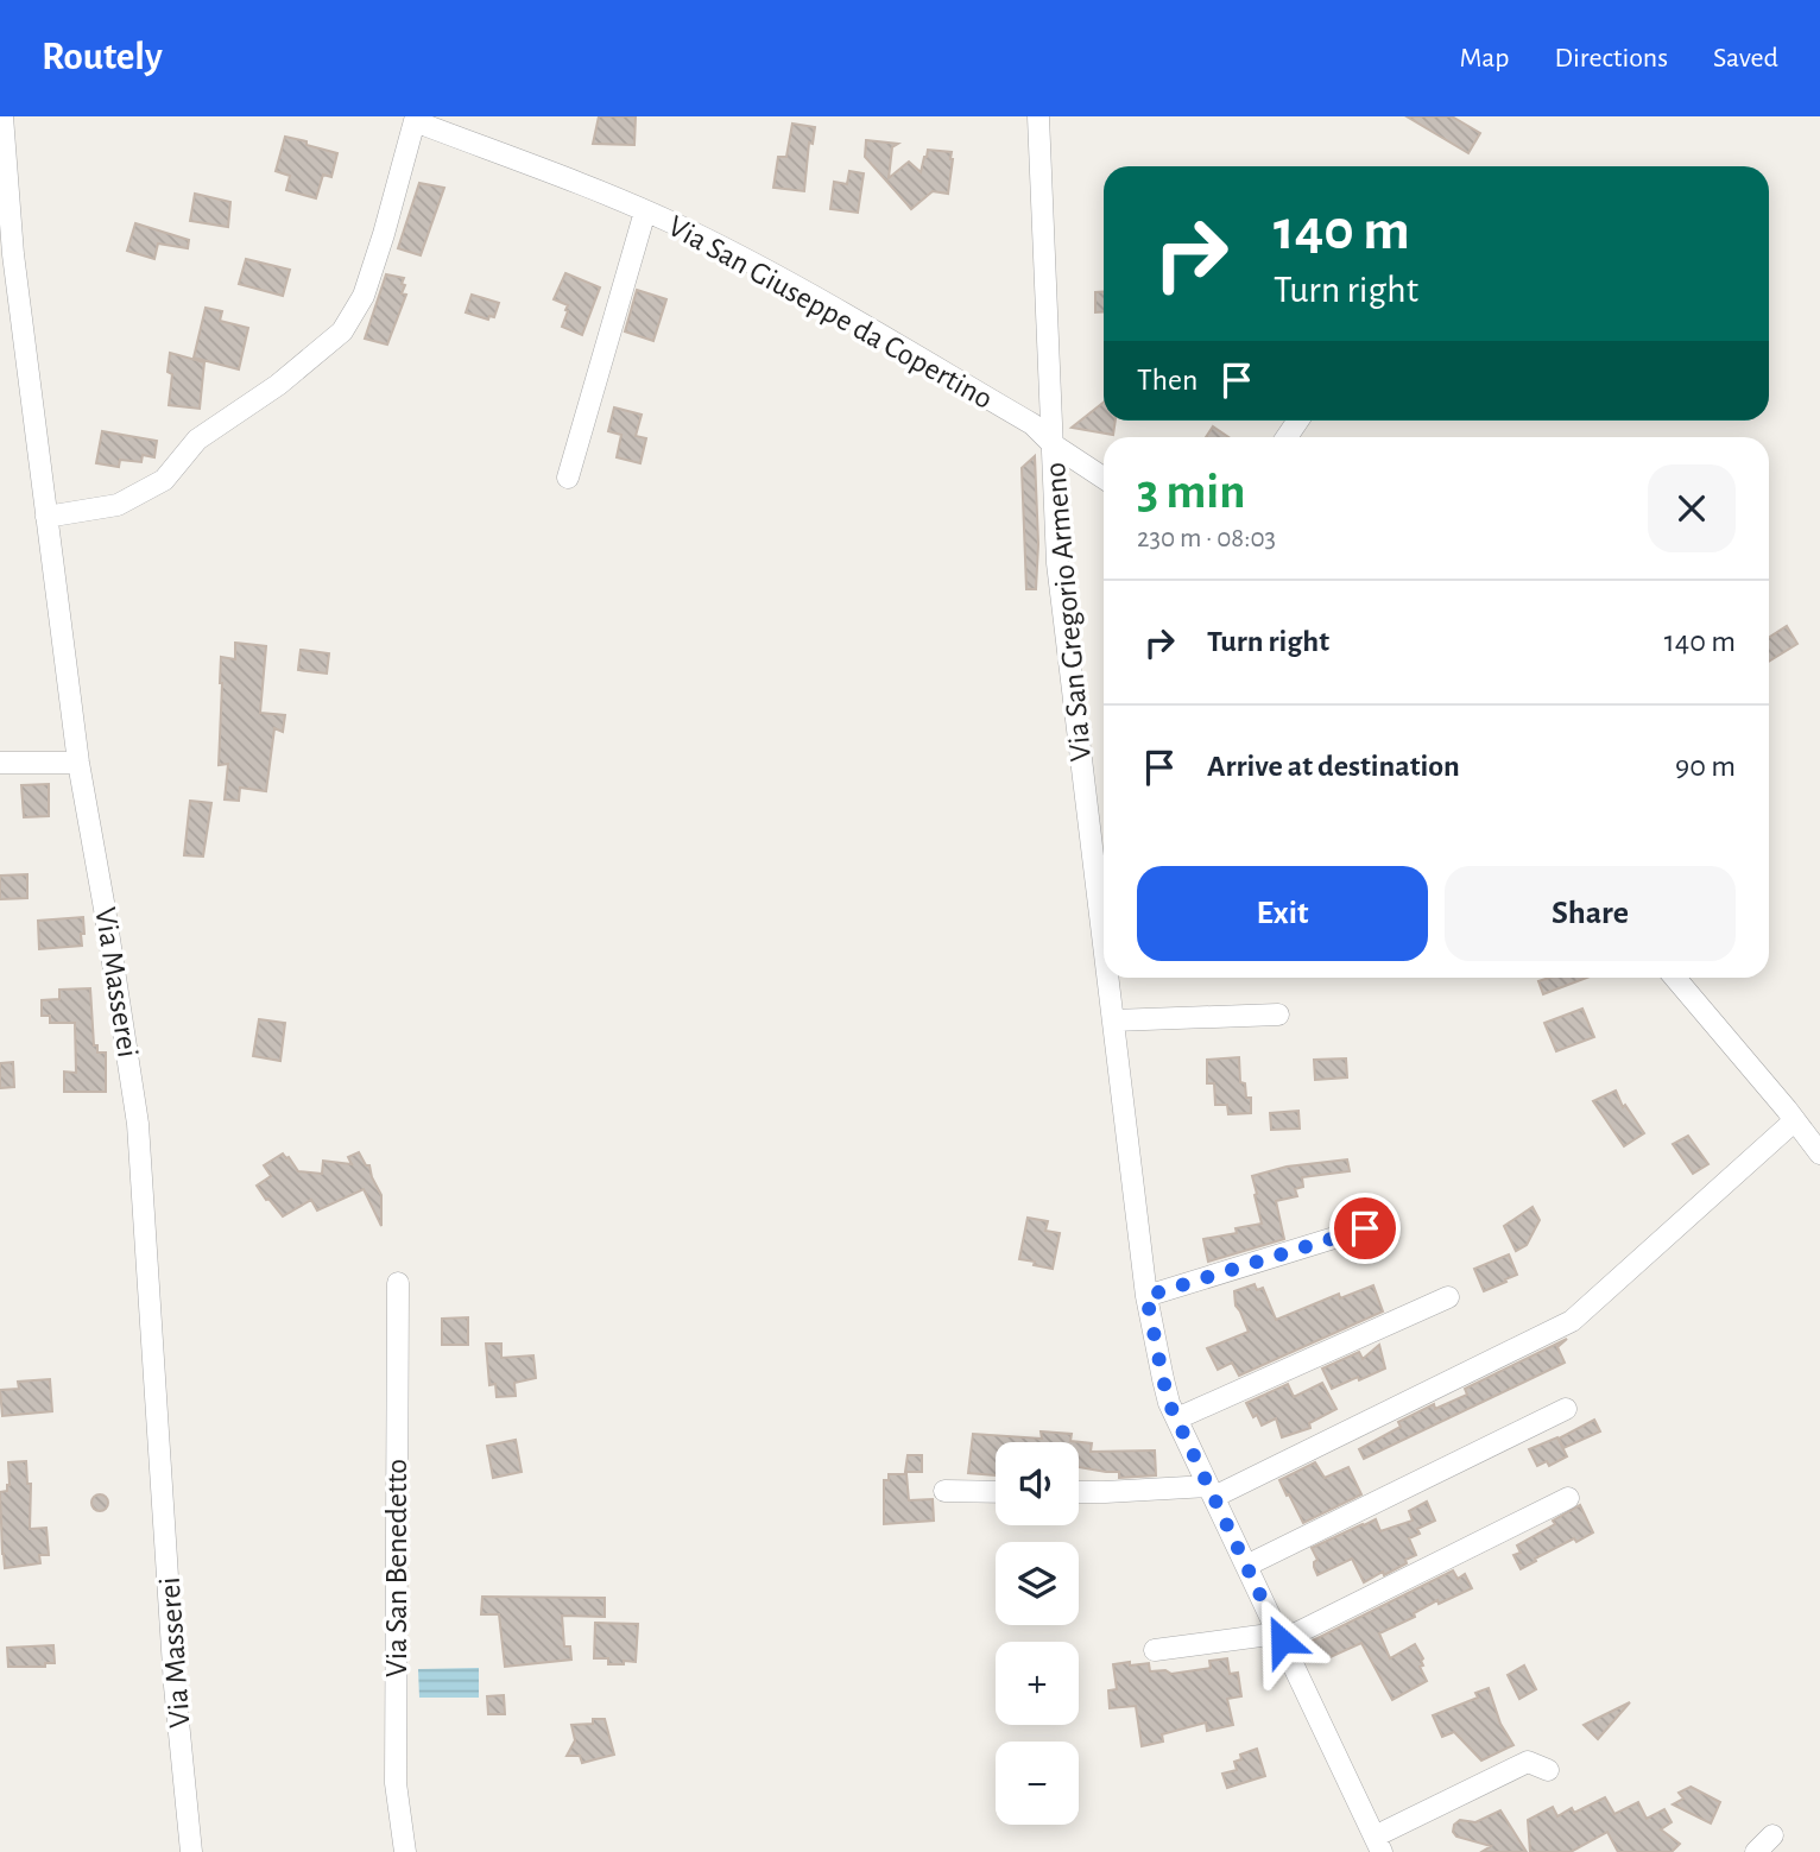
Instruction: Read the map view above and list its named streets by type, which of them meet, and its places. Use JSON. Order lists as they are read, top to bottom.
{
  "streets": {
    "street": [
      "Via San Giuseppe da Copertino",
      "Via San Gregorio Armeno",
      "Via Masserei",
      "Via San Benedetto"
    ]
  },
  "crossings": [
    ["Via San Giuseppe da Copertino", "Via San Gregorio Armeno"]
  ],
  "page": {
    "header": "Routely",
    "nav": ["Map", "Directions", "Saved"],
    "turn": ["140 m", "Turn right"],
    "then": "Then",
    "heading": ["3 min", "230 m · 08:03"],
    "list": [
      {
        "name": "Turn right",
        "value": "140 m"
      },
      {
        "name": "Arrive at destination",
        "value": "90 m"
      }
    ],
    "buttons": ["Exit", "Share"],
    "map_buttons": ["+", "−"]
  }
}
